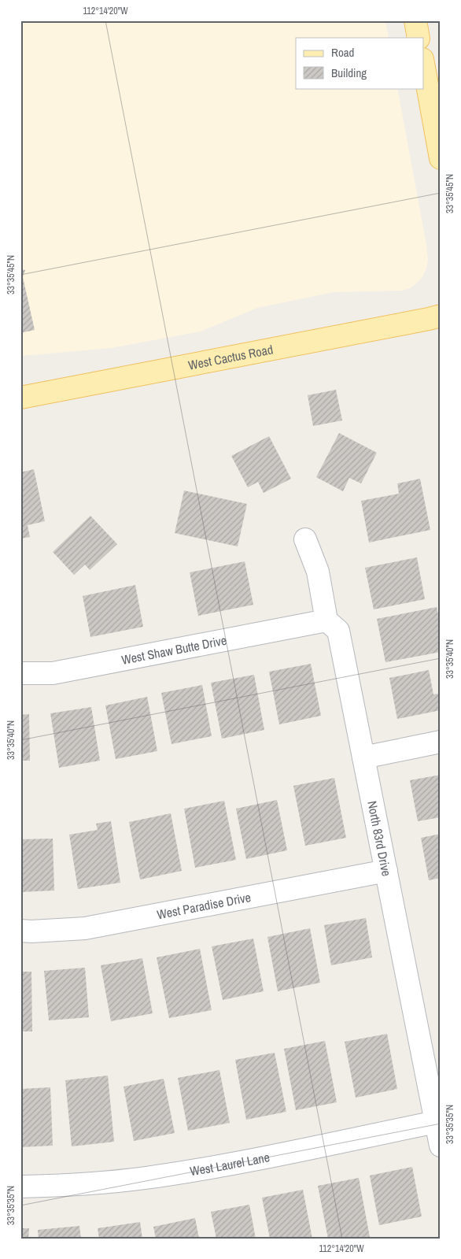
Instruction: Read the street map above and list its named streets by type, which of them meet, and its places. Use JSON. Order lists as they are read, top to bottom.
{
  "streets": {
    "main road": ["West Cactus Road"],
    "street": [
      "West Shaw Butte Drive",
      "North 83rd Drive",
      "West Paradise Drive",
      "West Laurel Lane"
    ]
  },
  "crossings": [
    ["West Shaw Butte Drive", "North 83rd Drive"],
    ["North 83rd Drive", "West Paradise Drive"],
    ["North 83rd Drive", "West Laurel Lane"]
  ],
  "legend": ["Road", "Building"],
  "coordinates": [
    "112°14'20\"W",
    "33°35'45\"N",
    "33°35'40\"N",
    "33°35'35\"N"
  ]
}
